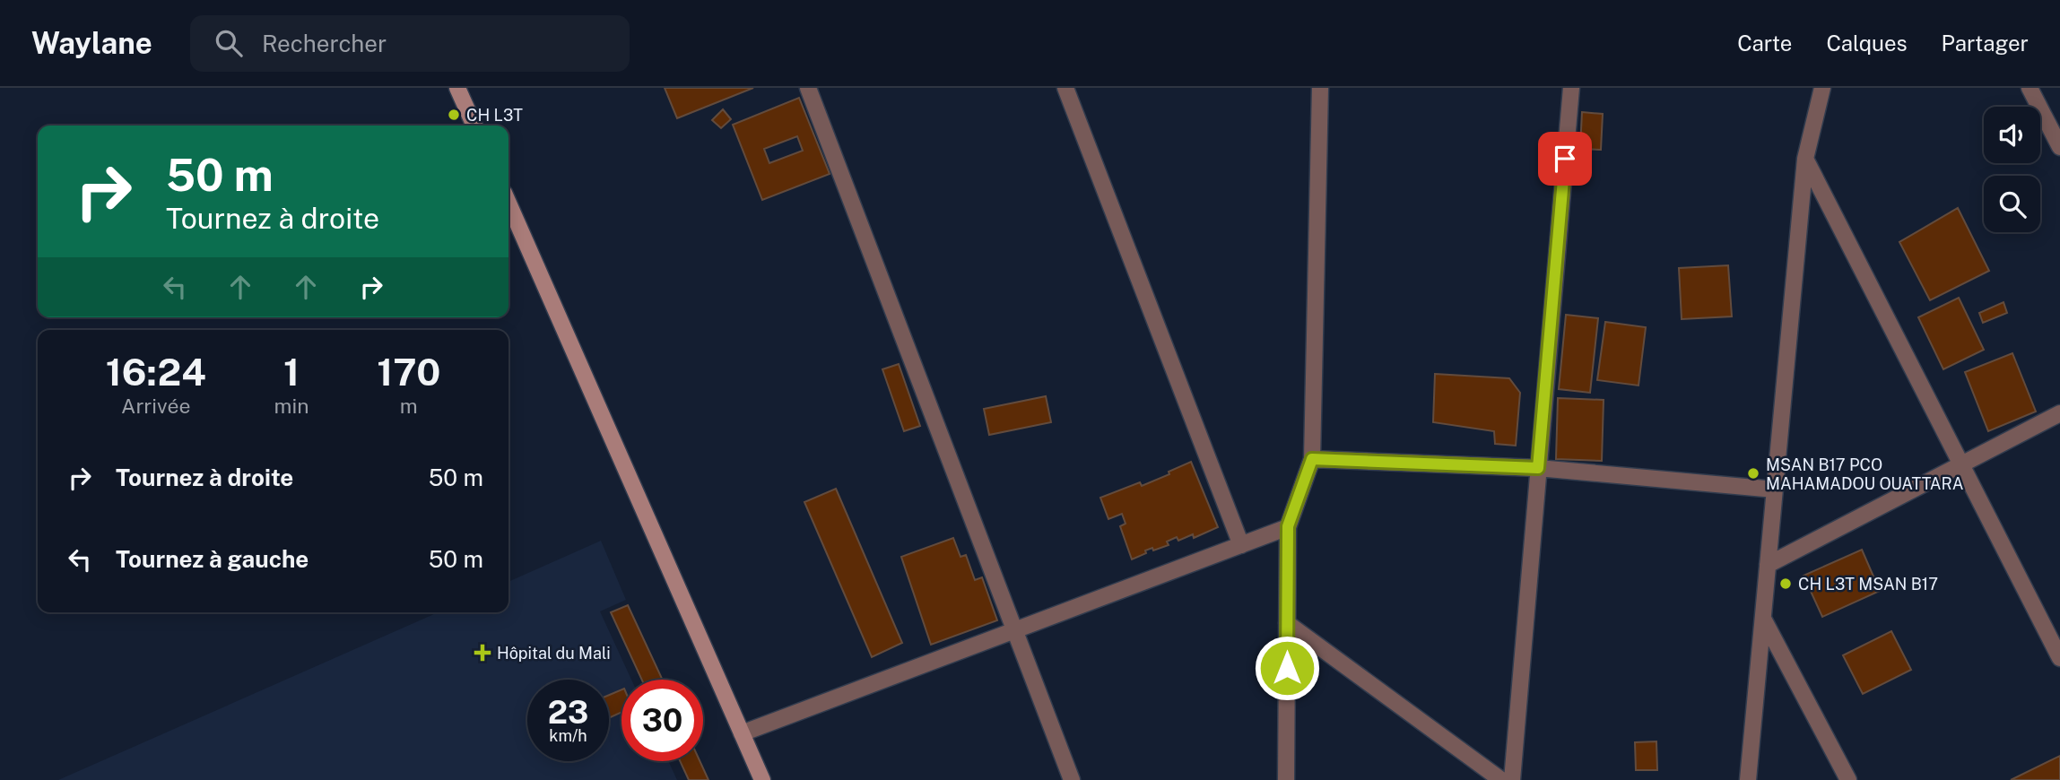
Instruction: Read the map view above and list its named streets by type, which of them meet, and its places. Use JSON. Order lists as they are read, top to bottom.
{
  "places": {
    "other": ["CH L3T", "MSAN B17 PCO MAHAMADOU OUATTARA", "CH L3T MSAN B17"],
    "health": ["Hôpital du Mali"]
  },
  "page": {
    "header": "Waylane",
    "search": "Rechercher",
    "nav": ["Carte", "Calques", "Partager"],
    "turn": ["50 m", "Tournez à droite"],
    "eta": [
      "16:24",
      "Arrivée",
      "1",
      "min",
      "170",
      "m"
    ],
    "list": [
      {
        "name": "Tournez à droite",
        "value": "50 m"
      },
      {
        "name": "Tournez à gauche",
        "value": "50 m"
      }
    ],
    "speed": "23 km/h",
    "limit": "30"
  }
}
